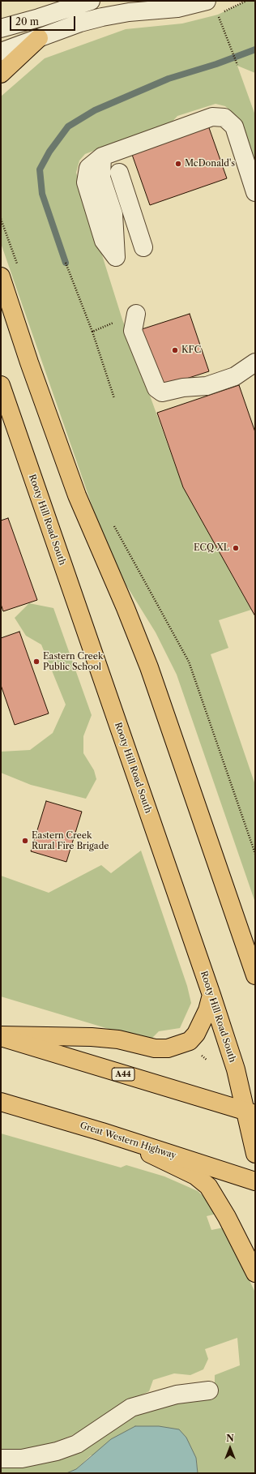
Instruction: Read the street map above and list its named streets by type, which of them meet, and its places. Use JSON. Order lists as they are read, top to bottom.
{
  "streets": {
    "main road": ["Rooty Hill Road South", "A44", "Great Western Highway"]
  },
  "crossings": [
    ["Rooty Hill Road South", "A44"]
  ],
  "places": [
    "McDonald's",
    "KFC",
    "ECQ XL",
    "Eastern Creek Public School",
    "Eastern Creek Rural Fire Brigade"
  ],
  "scale_bar": "20 m",
  "north": "top"
}
